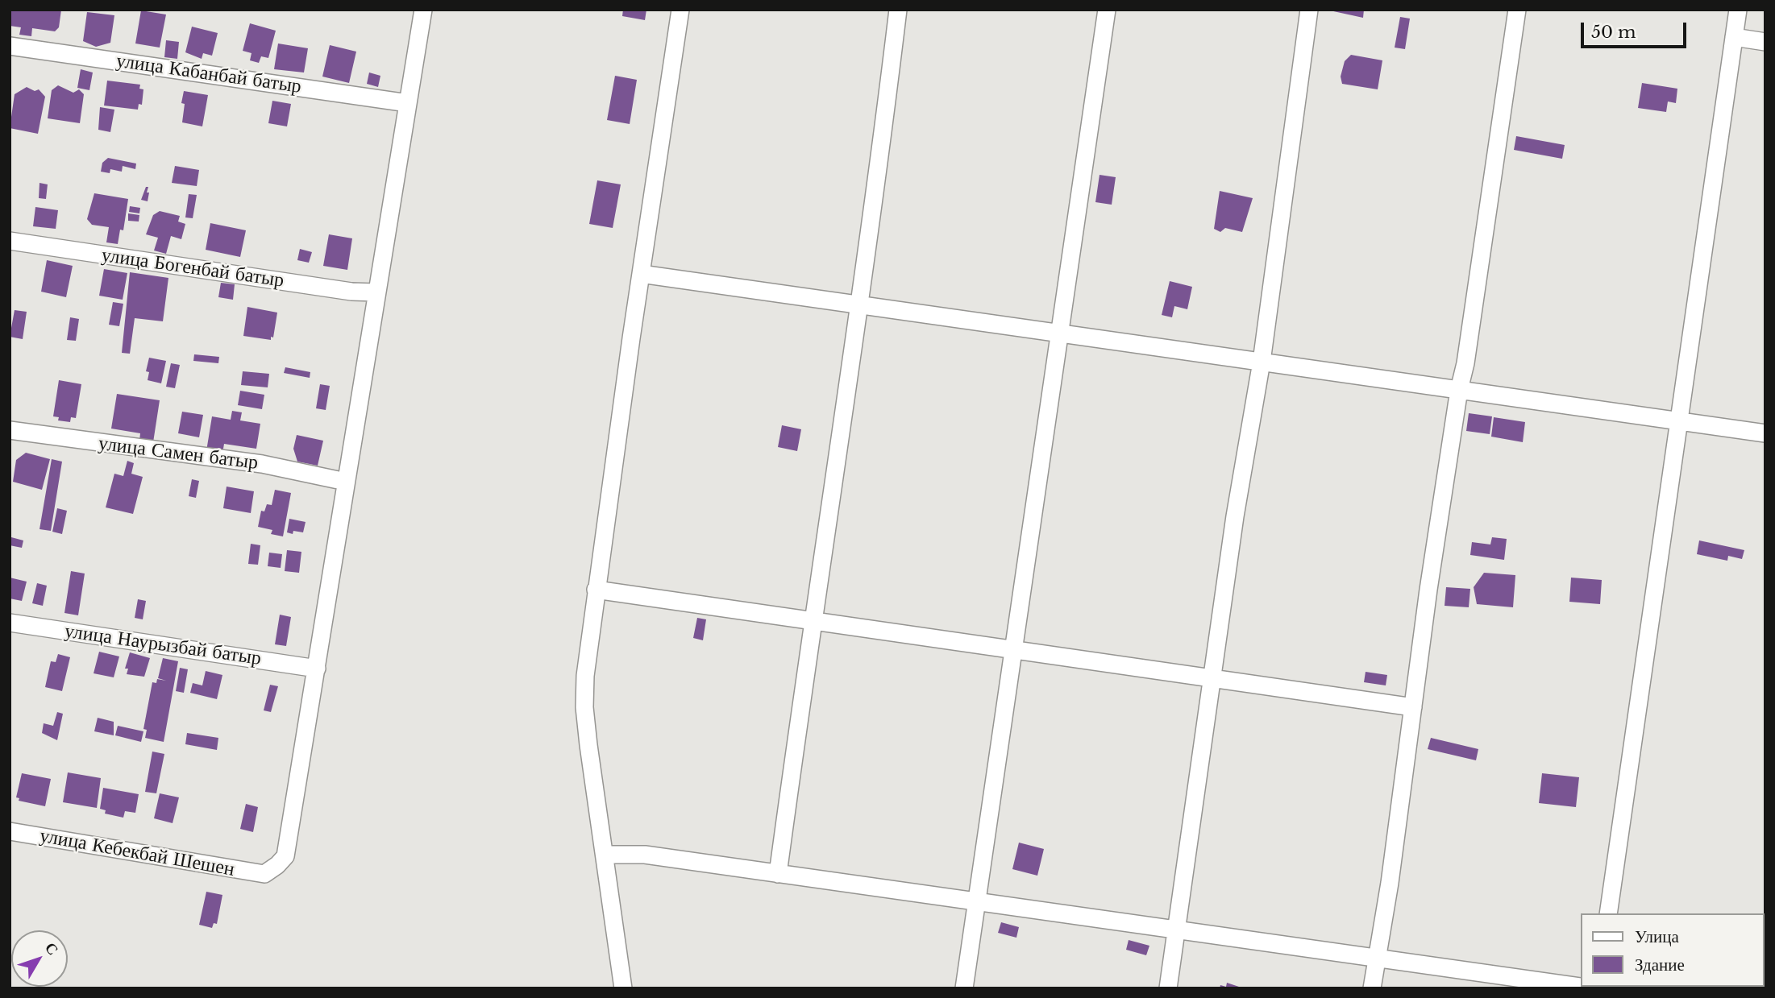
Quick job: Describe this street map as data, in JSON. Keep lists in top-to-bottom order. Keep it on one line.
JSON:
{"streets":{"street":["улица Кабанбай батыр","улица Богенбай батыр","улица Самен батыр","улица Наурызбай батыр","улица Кебекбай Шешен"]},"crossings":[["улица Наурызбай батыр","улица Кебекбай Шешен"]],"legend":["Улица","Здание"],"scale_bar":"50 m","north":"top right"}
